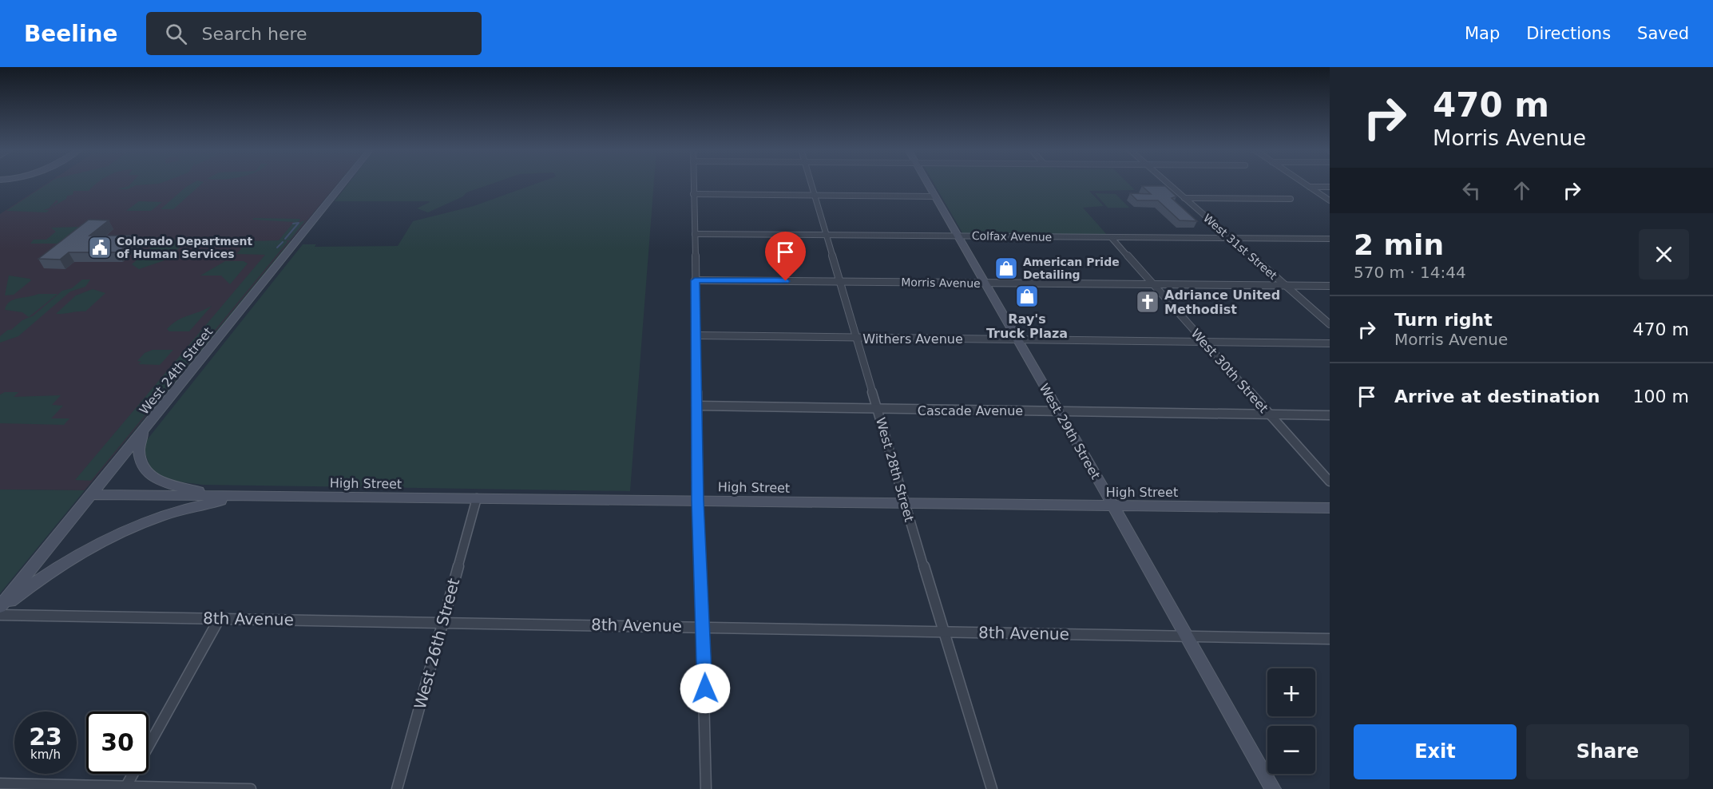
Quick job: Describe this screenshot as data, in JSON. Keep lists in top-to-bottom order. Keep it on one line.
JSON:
{"streets":{"street":["Colfax Avenue","West 31st Street","Morris Avenue","Withers Avenue","West 24th Street","West 30th Street","Cascade Avenue","West 29th Street","West 28th Street","High Street","8th Avenue","West 26th Street"]},"crossings":[["Colfax Avenue","West 31st Street"],["Colfax Avenue","West 30th Street"],["Colfax Avenue","West 29th Street"],["Colfax Avenue","West 28th Street"],["West 31st Street","Morris Avenue"],["Morris Avenue","West 30th Street"],["Morris Avenue","West 29th Street"],["Morris Avenue","West 28th Street"],["Withers Avenue","West 30th Street"],["Withers Avenue","West 29th Street"],["Withers Avenue","West 28th Street"],["West 24th Street","High Street"],["West 30th Street","Cascade Avenue"],["Cascade Avenue","West 29th Street"],["Cascade Avenue","West 28th Street"],["West 29th Street","High Street"],["West 29th Street","8th Avenue"],["West 28th Street","High Street"],["West 28th Street","8th Avenue"],["High Street","West 26th Street"],["8th Avenue","West 26th Street"]],"places":{"public building":["Colorado Department of Human Services"],"shop":["American Pride Detailing","Ray's Truck Plaza"],"church":["Adriance United Methodist"]},"page":{"header":"Beeline","search":"Search here","nav":["Map","Directions","Saved"],"turn":["470 m","Morris Avenue"],"heading":["2 min","570 m · 14:44"],"list":[{"name":"Turn right","note":"Morris Avenue","value":"470 m"},{"name":"Arrive at destination","value":"100 m"}],"map_buttons":["+","−"],"speed":"23 km/h","limit":"30","buttons":["Exit","Share"]}}
